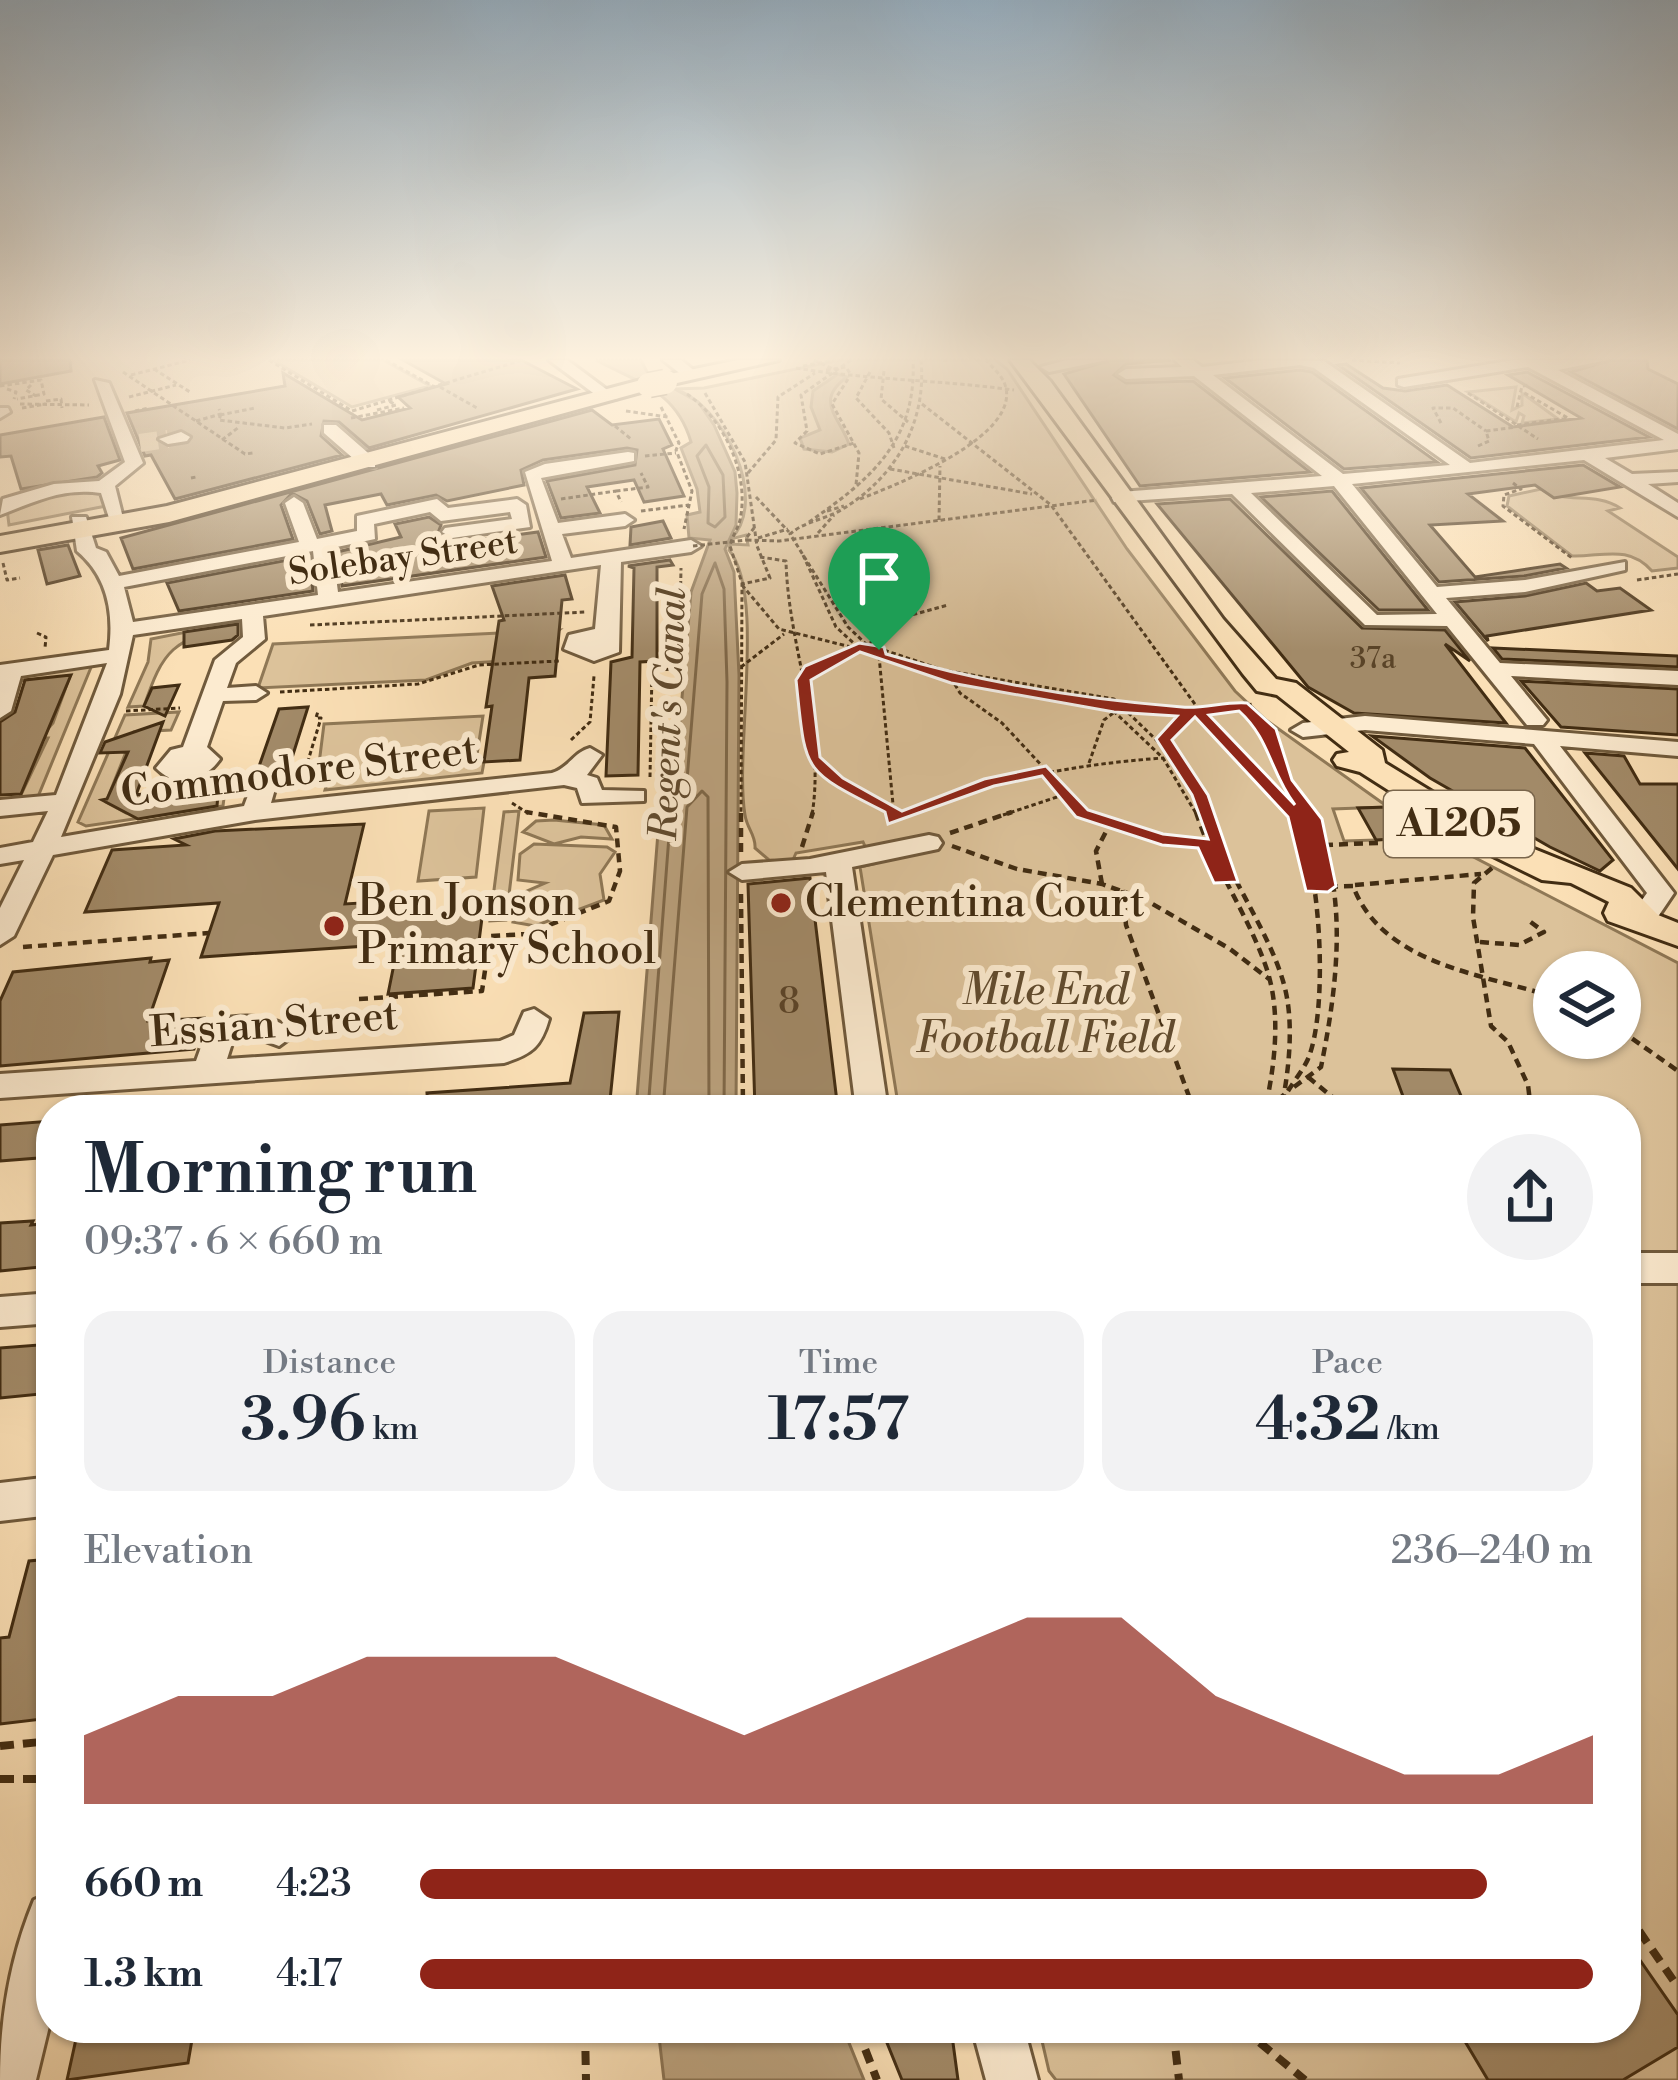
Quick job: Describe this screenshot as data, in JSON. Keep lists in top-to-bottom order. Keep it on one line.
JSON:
{"streets":{"main road":["A1205"],"street":["Solebay Street","Commodore Street","Essian Street"]},"water":["Regent's Canal"],"parks":["Mile End Football Field"],"places":["Clementina Court","Ben Jonson Primary School"],"house_numbers":["37a","8"],"page":{"heading":["Morning run","09:37 · 6 × 660 m"],"stats":[["Distance","3.96 km"],["Time","17:57"],["Pace","4:32 /km"]],"chart":["Elevation","236–240 m"],"list":[{"name":"660 m","note":"4:23"},{"name":"1.3 km","note":"4:17"}]}}
